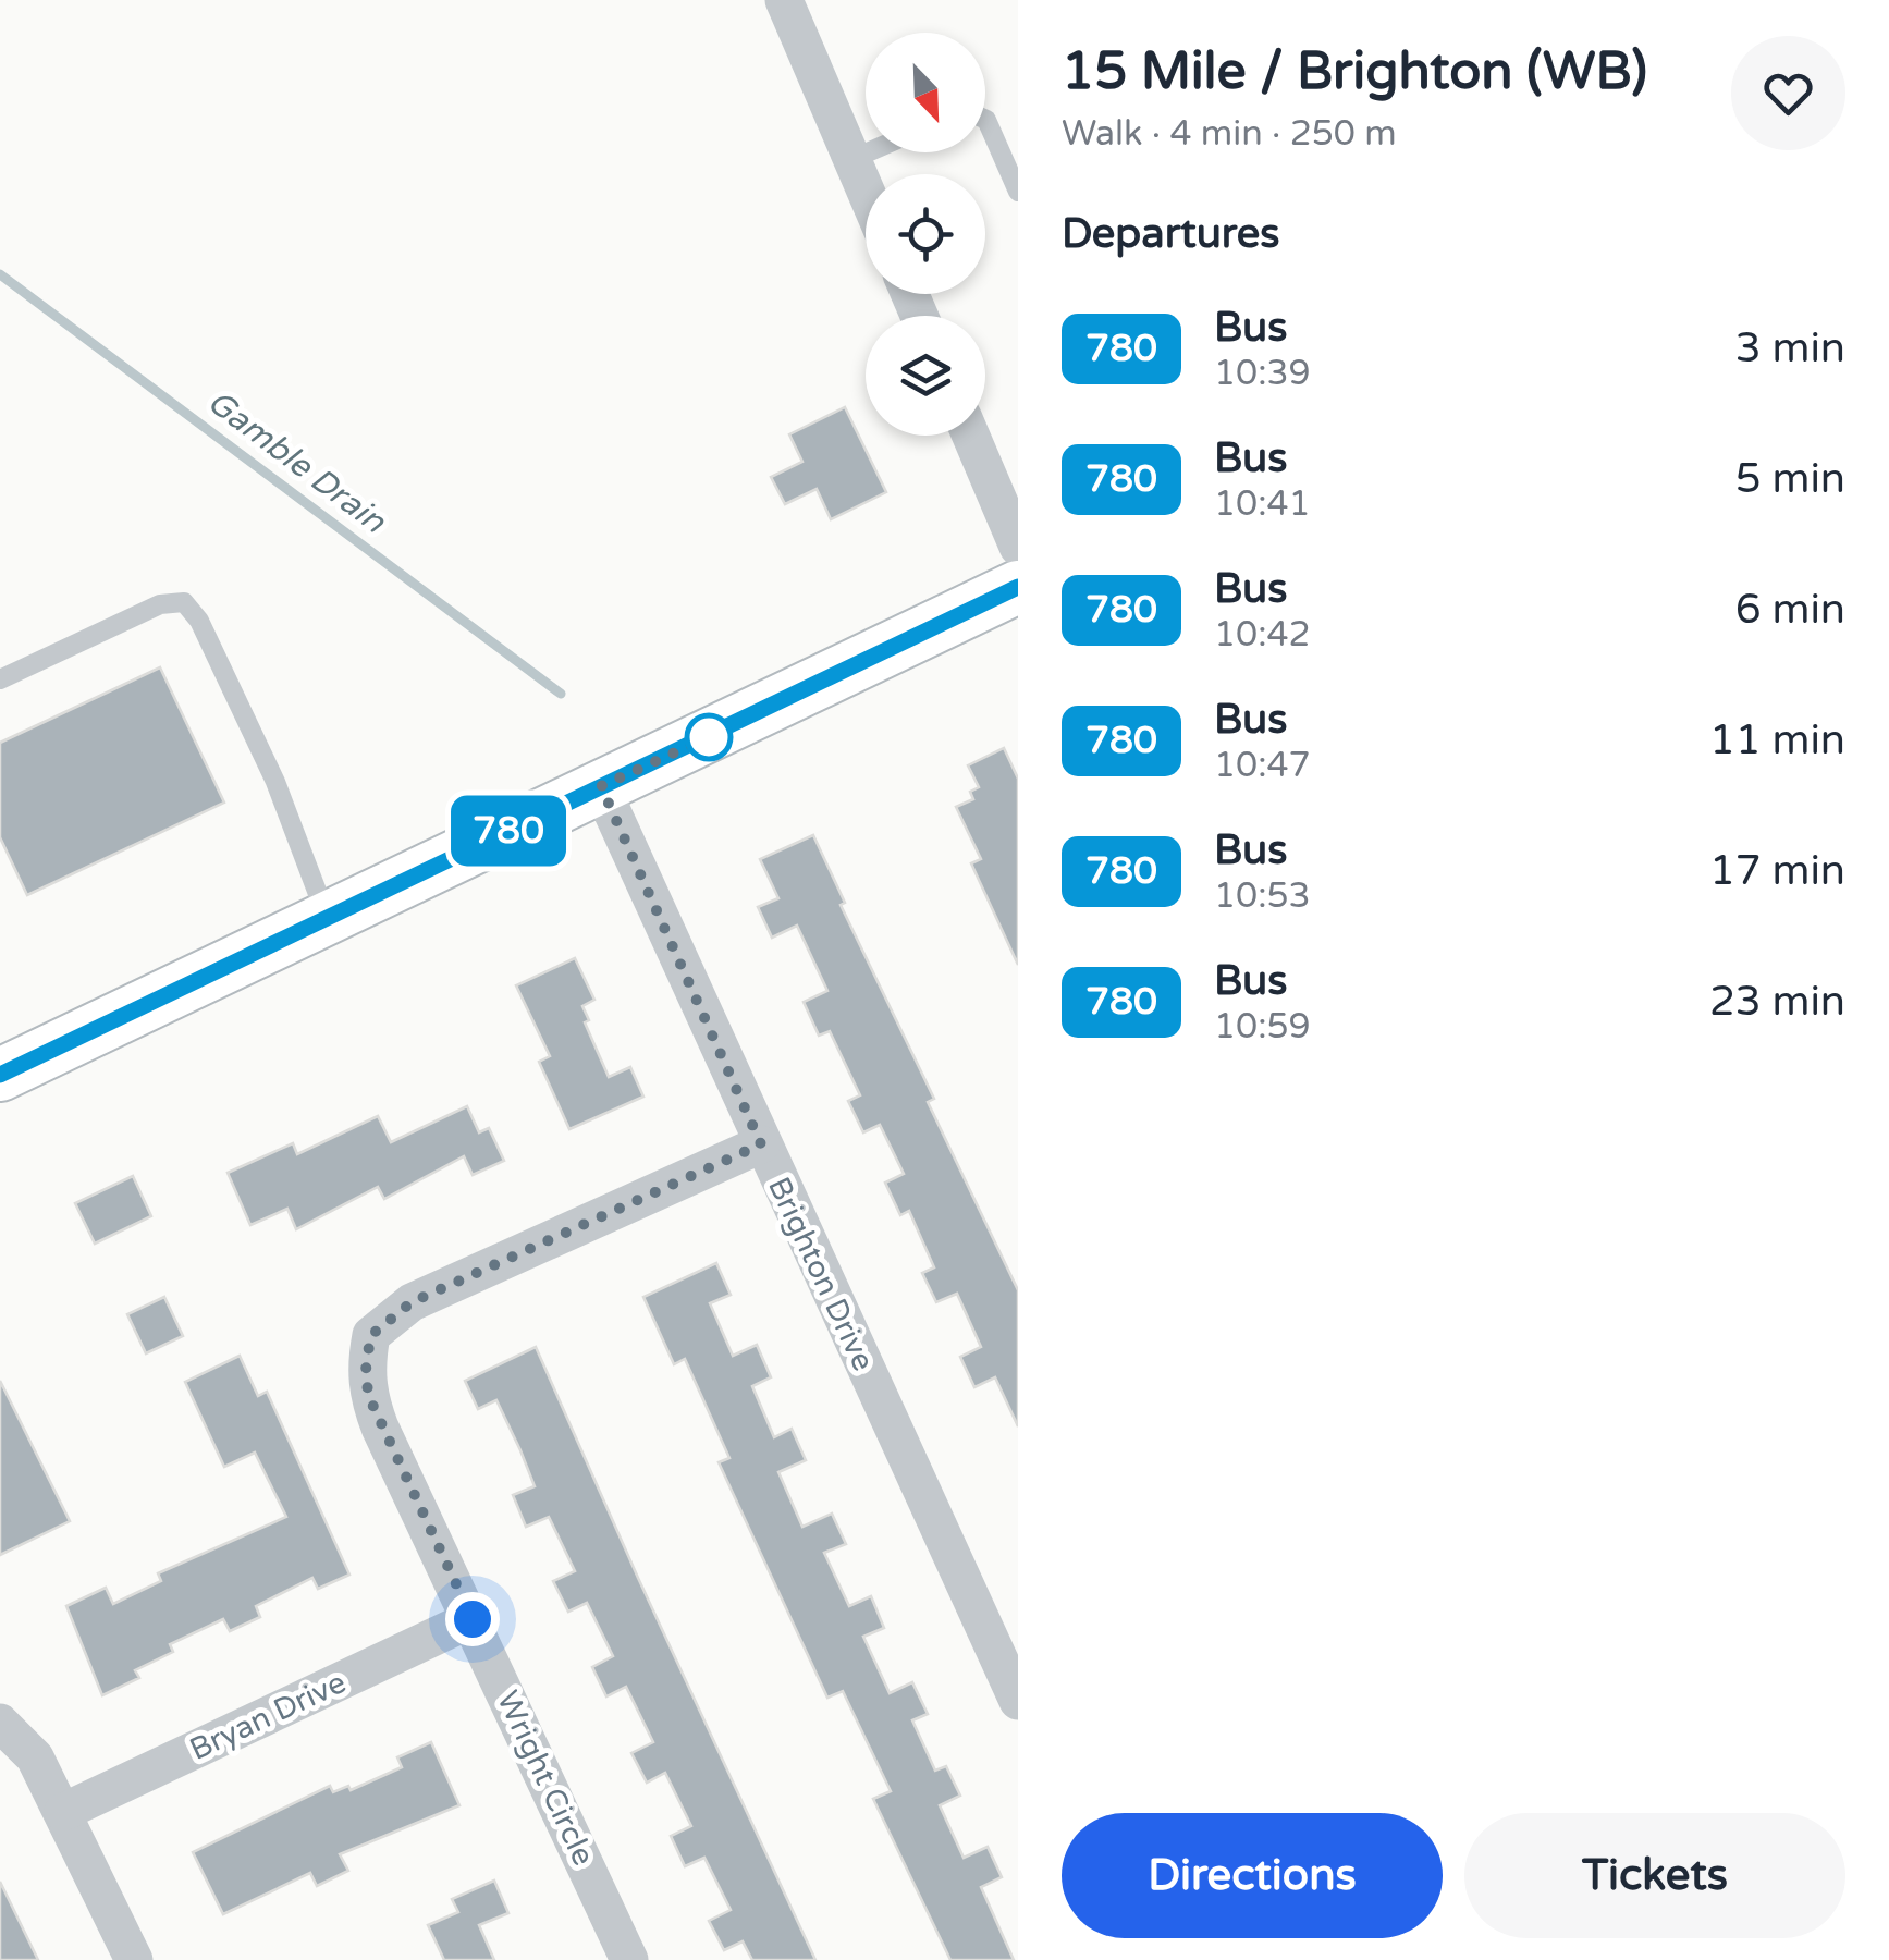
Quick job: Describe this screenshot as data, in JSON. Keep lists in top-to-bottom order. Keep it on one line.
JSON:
{"streets":{"street":["Brighton Drive","Bryan Drive","Wright Circle"]},"crossings":[["Brighton Drive","Wright Circle"],["Bryan Drive","Wright Circle"]],"water":["Gamble Drain"],"lines":["bus line 780"],"north":"bottom right","page":{"on_map":"780","heading":[["15 Mile / Brighton (WB)","Walk · 4 min · 250 m"],"Departures"],"list":[{"mark":"780","name":"Bus","note":"10:39","value":"3 min"},{"mark":"780","name":"Bus","note":"10:41","value":"5 min"},{"mark":"780","name":"Bus","note":"10:42","value":"6 min"},{"mark":"780","name":"Bus","note":"10:47","value":"11 min"},{"mark":"780","name":"Bus","note":"10:53","value":"17 min"},{"mark":"780","name":"Bus","note":"10:59","value":"23 min"}],"buttons":["Directions","Tickets"]}}
